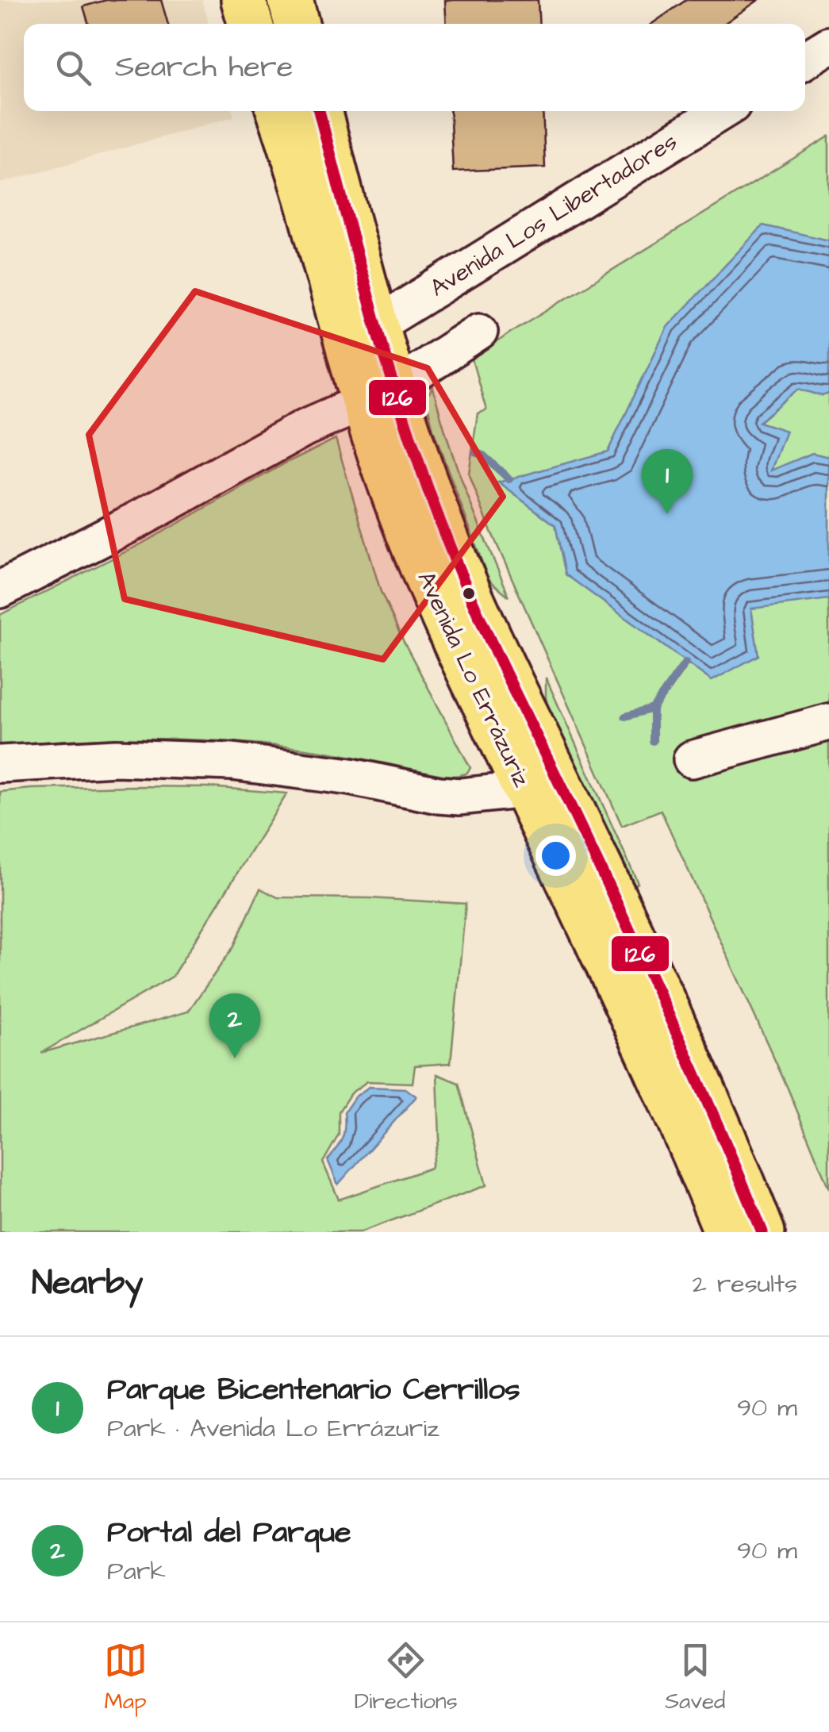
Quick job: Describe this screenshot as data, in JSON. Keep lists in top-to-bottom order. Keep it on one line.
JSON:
{"streets":{"main road":["Avenida Lo Errázuriz"],"street":["Avenida Los Libertadores"]},"crossings":[["Avenida Los Libertadores","Avenida Lo Errázuriz"]],"lines":["transit line I26"],"page":{"search":"Search here","pins":["1","2"],"heading":["Nearby","2 results"],"list":[{"mark":"1","name":"Parque Bicentenario Cerrillos","note":"Park · Avenida Lo Errázuriz","value":"90 m"},{"mark":"2","name":"Portal del Parque","note":"Park","value":"90 m"}],"nav":["Map","Directions","Saved"]}}
